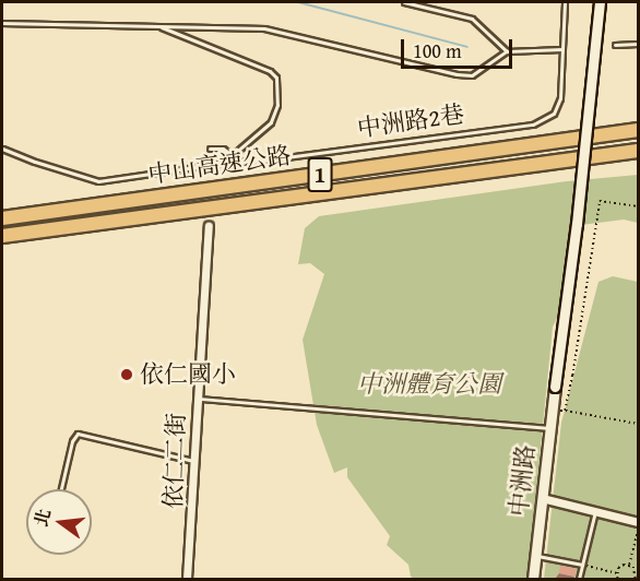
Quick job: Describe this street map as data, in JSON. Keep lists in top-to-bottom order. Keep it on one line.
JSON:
{"streets":{"highway":["中山高速公路","1"],"street":["依仁二街","中洲路"],"lane":["中洲路2巷"]},"parks":["中洲體育公園"],"places":["依仁國小"],"scale_bar":"100 m","north":"left"}
